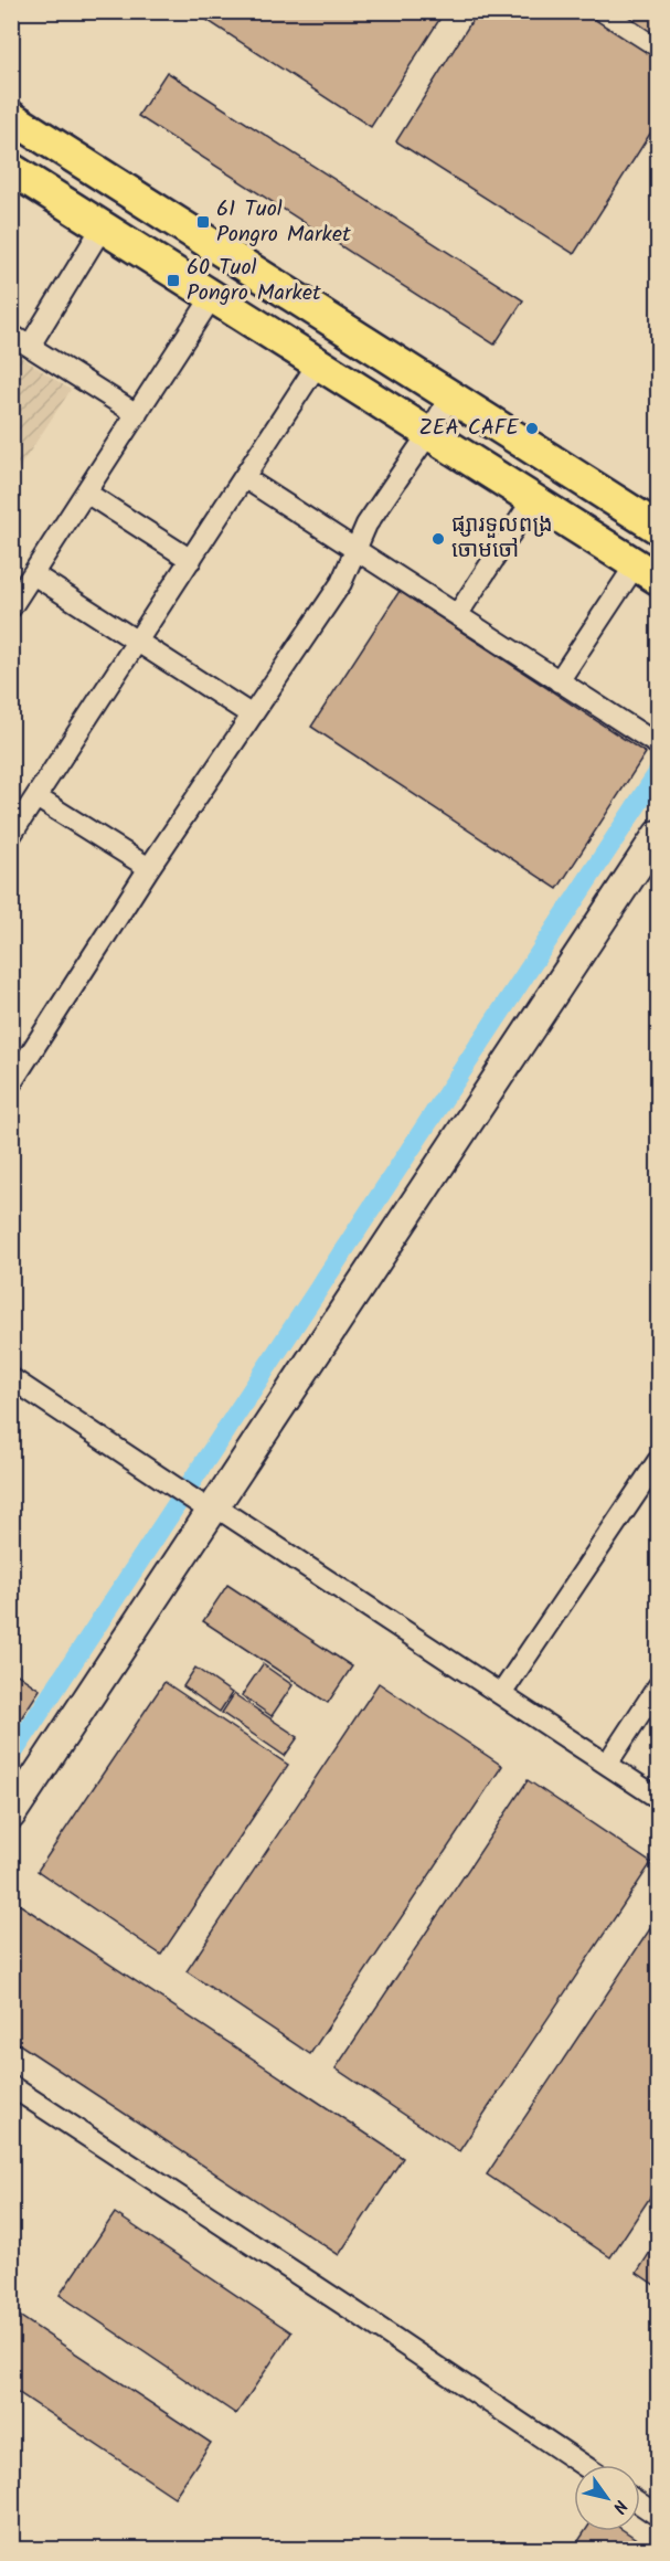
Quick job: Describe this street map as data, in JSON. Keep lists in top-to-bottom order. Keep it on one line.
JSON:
{"places":{"transit":["61 Tuol Pongro Market","60 Tuol Pongro Market"],"other":["ZEA CAFE","ផ្សារទួលពង្រ ចោមចៅ"]},"north":"bottom right"}
